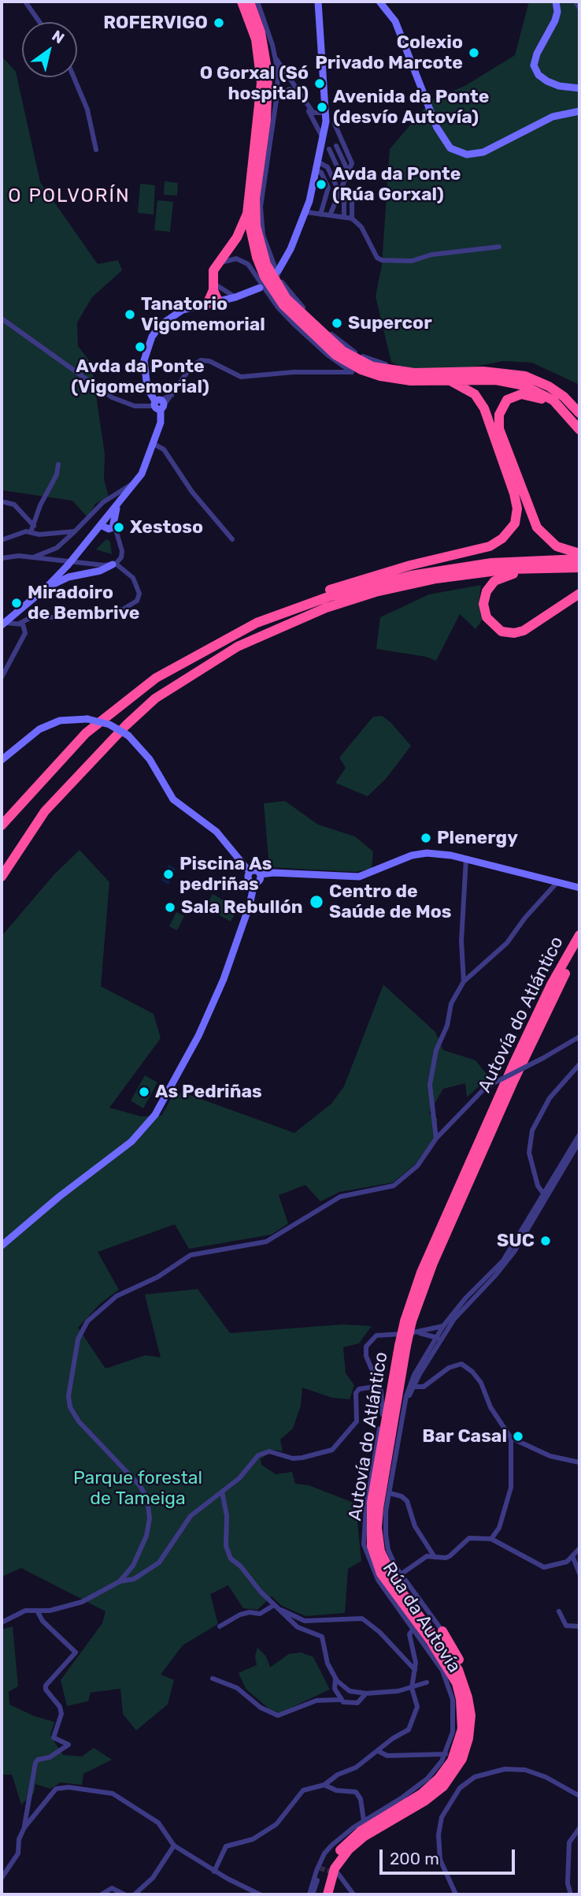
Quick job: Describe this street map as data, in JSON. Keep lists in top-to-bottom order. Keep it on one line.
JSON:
{"streets":{"highway":["Autovía do Atlántico"],"street":["Rúa da Autovía"]},"crossings":[["Autovía do Atlántico","Rúa da Autovía"]],"districts":["O POLVORÍN"],"parks":["Parque forestal de Tameiga"],"places":["ROFERVIGO","Colexio Privado Marcote","O Gorxal (Só hospital)","Avenida da Ponte (desvío Autovía)","Avda da Ponte (Rúa Gorxal)","Tanatorio Vigomemorial","Supercor","Avda da Ponte (Vigomemorial)","Xestoso","Miradoiro de Bembrive","Plenergy","Piscina As pedriñas","Centro de Saúde de Mos","Sala Rebullón","As Pedriñas","SUC","Bar Casal"],"scale_bar":"200 m","north":"top right"}
